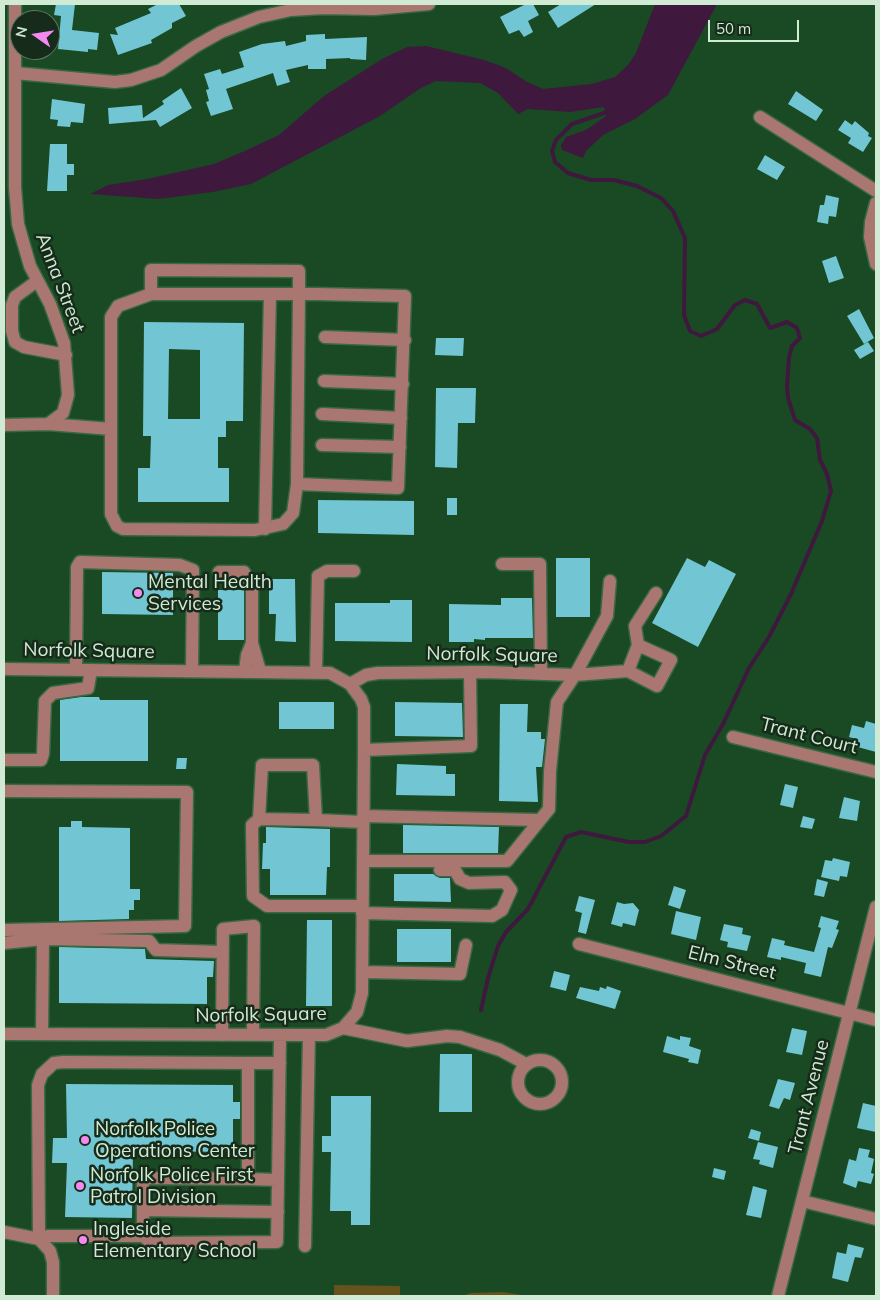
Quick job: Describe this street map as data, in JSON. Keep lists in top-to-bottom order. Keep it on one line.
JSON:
{"streets":{"street":["Anna Street","Norfolk Square","Trant Court","Elm Street","Trant Avenue"]},"crossings":[["Elm Street","Trant Avenue"]],"places":["Mental Health Services","Norfolk Police Operations Center","Norfolk Police First Patrol Division","Ingleside Elementary School"],"scale_bar":"50 m","north":"left"}
